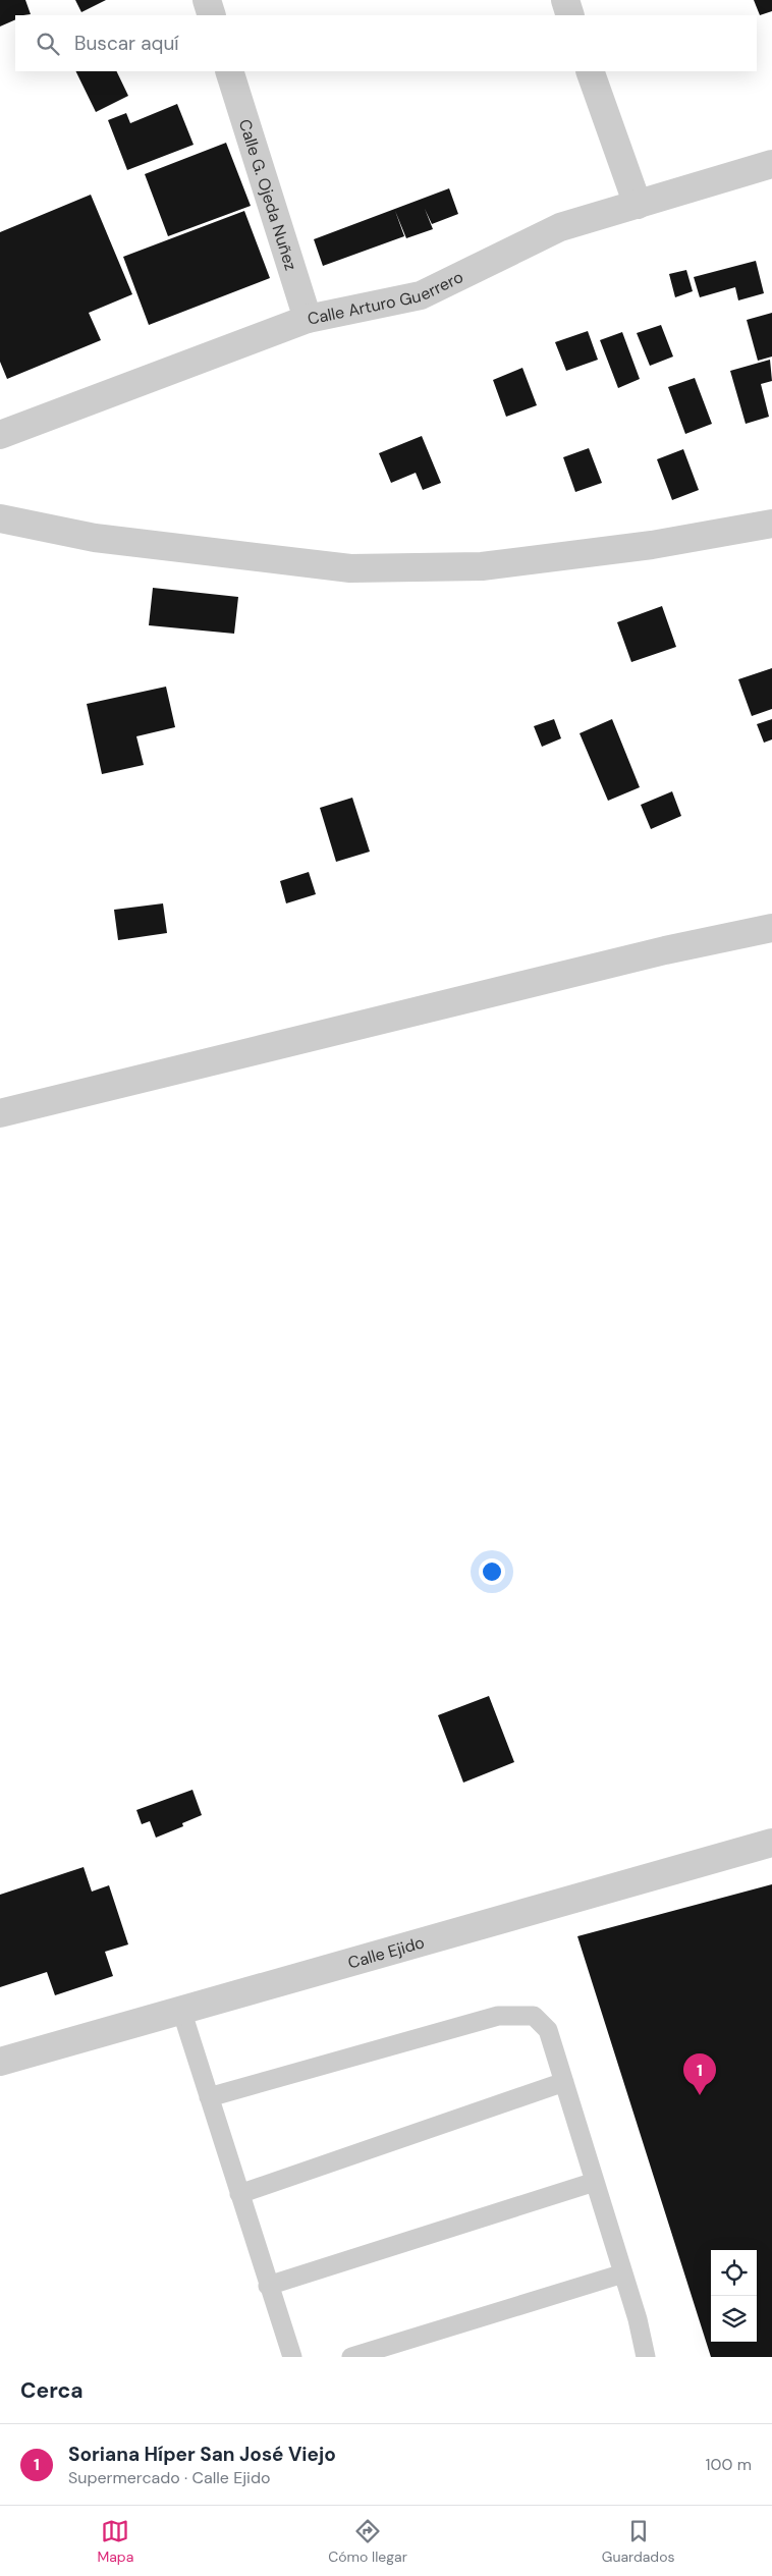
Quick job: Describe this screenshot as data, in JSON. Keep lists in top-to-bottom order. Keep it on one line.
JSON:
{"streets":{"street":["Calle G. Ojeda Nuñez","Calle Arturo Guerrero","Calle Ejido"]},"crossings":[["Calle G. Ojeda Nuñez","Calle Arturo Guerrero"]],"page":{"search":"Buscar aquí","pins":"1","heading":"Cerca","list":[{"mark":"1","name":"Soriana Híper San José Viejo","note":"Supermercado · Calle Ejido","value":"100 m"}],"nav":["Mapa","Cómo llegar","Guardados"]}}
